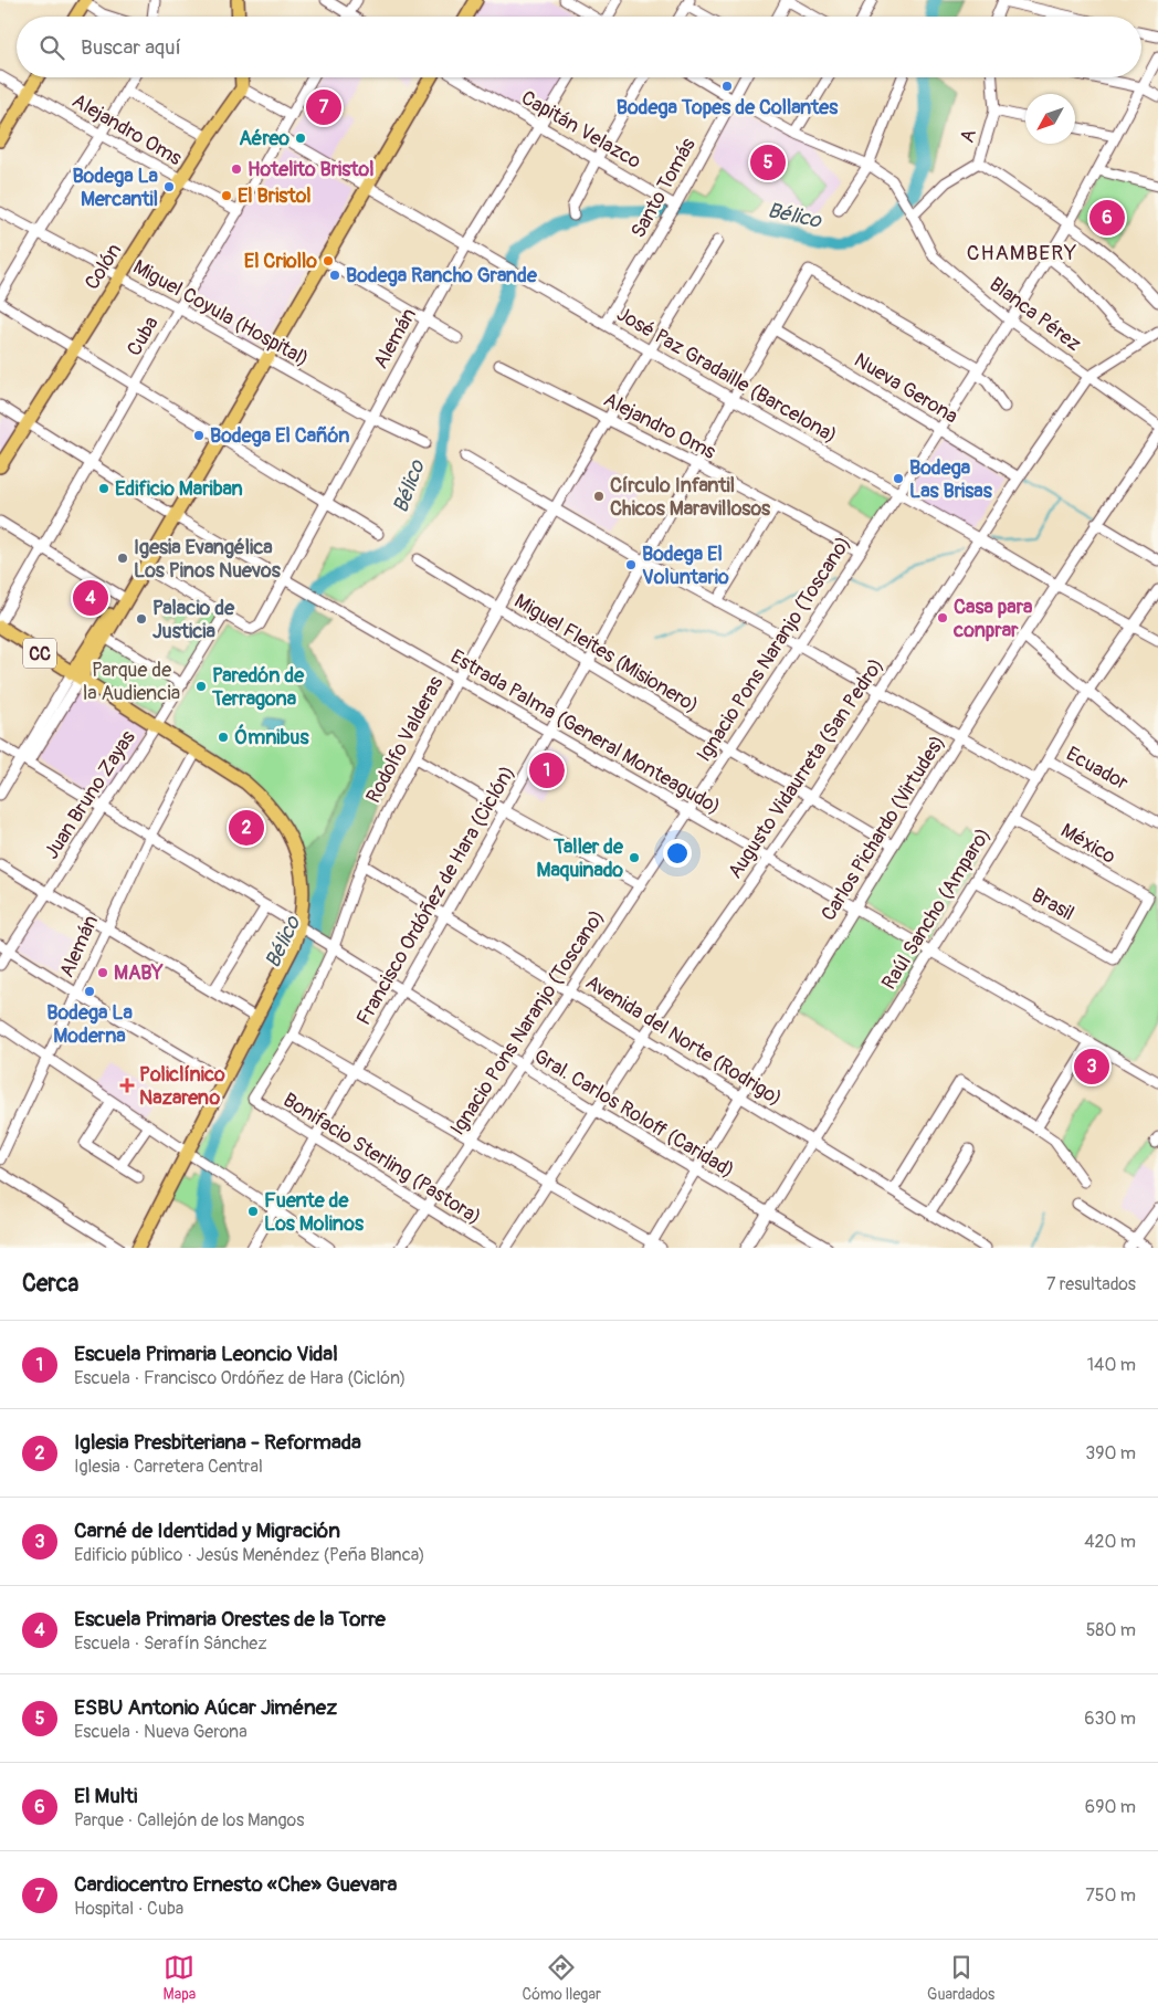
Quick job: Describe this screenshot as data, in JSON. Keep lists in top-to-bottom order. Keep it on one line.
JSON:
{"streets":{"main road":["Colón","CC"],"street":["Alejandro Oms","Capitán Velazco","A","Santo Tomás","Miguel Coyula (Hospital)","Blanca Pérez","Cuba","Alemán","José Paz Gradaille (Barcelona)","Nueva Gerona","Ignacio Pons Naranjo (Toscano)","Miguel Fleites (Misionero)","Estrada Palma (General Monteagudo)","Rodolfo Valderas","Augusto Vidaurreta (San Pedro)","Ecuador","Juan Bruno Zayas","Carlos Pichardo (Virtudes)","México","Francisco Ordóñez de Hara (Ciclón)","Brasil","Raúl Sancho (Amparo)","Avenida del Norte (Rodrigo)","Gral. Carlos Roloff (Caridad)","Bonifacio Sterling (Pastora)"]},"crossings":[["Alejandro Oms","Colón"],["Alejandro Oms","Cuba"],["Alejandro Oms","Ignacio Pons Naranjo (Toscano)"],["Alejandro Oms","Rodolfo Valderas"],["Alejandro Oms","Francisco Ordóñez de Hara (Ciclón)"],["Capitán Velazco","Santo Tomás"],["Capitán Velazco","Alemán"],["A","Blanca Pérez"],["Santo Tomás","José Paz Gradaille (Barcelona)"],["Colón","Miguel Coyula (Hospital)"],["Colón","Estrada Palma (General Monteagudo)"],["Miguel Coyula (Hospital)","Cuba"],["Miguel Coyula (Hospital)","Alemán"],["Blanca Pérez","Ignacio Pons Naranjo (Toscano)"],["Blanca Pérez","Augusto Vidaurreta (San Pedro)"],["Cuba","José Paz Gradaille (Barcelona)"],["Cuba","CC"],["Cuba","Estrada Palma (General Monteagudo)"],["Alemán","José Paz Gradaille (Barcelona)"],["Alemán","CC"],["Alemán","Estrada Palma (General Monteagudo)"],["Alemán","Juan Bruno Zayas"],["Alemán","Gral. Carlos Roloff (Caridad)"],["José Paz Gradaille (Barcelona)","Ignacio Pons Naranjo (Toscano)"],["José Paz Gradaille (Barcelona)","Rodolfo Valderas"],["José Paz Gradaille (Barcelona)","Augusto Vidaurreta (San Pedro)"],["José Paz Gradaille (Barcelona)","Carlos Pichardo (Virtudes)"],["José Paz Gradaille (Barcelona)","Francisco Ordóñez de Hara (Ciclón)"],["José Paz Gradaille (Barcelona)","Raúl Sancho (Amparo)"],["Nueva Gerona","Ignacio Pons Naranjo (Toscano)"],["Nueva Gerona","Augusto Vidaurreta (San Pedro)"],["Nueva Gerona","Francisco Ordóñez de Hara (Ciclón)"],["Ignacio Pons Naranjo (Toscano)","Miguel Fleites (Misionero)"],["Ignacio Pons Naranjo (Toscano)","Estrada Palma (General Monteagudo)"],["Ignacio Pons Naranjo (Toscano)","Francisco Ordóñez de Hara (Ciclón)"],["Ignacio Pons Naranjo (Toscano)","Avenida del Norte (Rodrigo)"],["Ignacio Pons Naranjo (Toscano)","Gral. Carlos Roloff (Caridad)"],["Ignacio Pons Naranjo (Toscano)","Bonifacio Sterling (Pastora)"],["CC","Juan Bruno Zayas"],["CC","Gral. Carlos Roloff (Caridad)"],["Miguel Fleites (Misionero)","Rodolfo Valderas"],["Miguel Fleites (Misionero)","Augusto Vidaurreta (San Pedro)"],["Miguel Fleites (Misionero)","Carlos Pichardo (Virtudes)"],["Miguel Fleites (Misionero)","Francisco Ordóñez de Hara (Ciclón)"],["Estrada Palma (General Monteagudo)","Rodolfo Valderas"],["Estrada Palma (General Monteagudo)","Augusto Vidaurreta (San Pedro)"],["Estrada Palma (General Monteagudo)","Carlos Pichardo (Virtudes)"],["Estrada Palma (General Monteagudo)","Francisco Ordóñez de Hara (Ciclón)"],["Estrada Palma (General Monteagudo)","Raúl Sancho (Amparo)"],["Rodolfo Valderas","Avenida del Norte (Rodrigo)"],["Rodolfo Valderas","Gral. Carlos Roloff (Caridad)"],["Rodolfo Valderas","Bonifacio Sterling (Pastora)"],["Augusto Vidaurreta (San Pedro)","Avenida del Norte (Rodrigo)"],["Augusto Vidaurreta (San Pedro)","Gral. Carlos Roloff (Caridad)"],["Ecuador","Raúl Sancho (Amparo)"],["Juan Bruno Zayas","Gral. Carlos Roloff (Caridad)"],["Carlos Pichardo (Virtudes)","Avenida del Norte (Rodrigo)"],["Carlos Pichardo (Virtudes)","Gral. Carlos Roloff (Caridad)"],["México","Brasil"],["México","Raúl Sancho (Amparo)"],["Francisco Ordóñez de Hara (Ciclón)","Avenida del Norte (Rodrigo)"],["Francisco Ordóñez de Hara (Ciclón)","Gral. Carlos Roloff (Caridad)"],["Francisco Ordóñez de Hara (Ciclón)","Bonifacio Sterling (Pastora)"],["Brasil","Raúl Sancho (Amparo)"],["Raúl Sancho (Amparo)","Avenida del Norte (Rodrigo)"],["Raúl Sancho (Amparo)","Gral. Carlos Roloff (Caridad)"]],"districts":["CHAMBERY"],"water":["Bélico"],"parks":["Parque de la Audiencia"],"places":{"other":["Bodega Topes de Collantes","Aéreo","Hotelito Bristol","Bodega La Mercantil","El Bristol","El Criollo","Bodega Rancho Grande","Bodega El Cañón","Bodega Las Brisas","Edificio Mariban","Círculo Infantil Chicos Maravillosos","Igesia Evangélica Los Pinos Nuevos","Bodega El Voluntario","Casa para conprar","Palacio de Justicia","Paredón de Terragona","Ómnibus","Taller de Maquinado","MABY","Bodega La Moderna","Fuente de Los Molinos"],"health":["Policlínico Nazareno"]},"north":"bottom left","page":{"search":"Buscar aquí","pins":["7","5","6","4","1","2","3"],"heading":["Cerca","7 resultados"],"list":[{"mark":"1","name":"Escuela Primaria Leoncio Vidal","note":"Escuela · Francisco Ordóñez de Hara (Ciclón)","value":"140 m"},{"mark":"2","name":"Iglesia Presbiteriana - Reformada","note":"Iglesia · Carretera Central","value":"390 m"},{"mark":"3","name":"Carné de Identidad y Migración","note":"Edificio público · Jesús Menéndez (Peña Blanca)","value":"420 m"},{"mark":"4","name":"Escuela Primaria Orestes de la Torre","note":"Escuela · Serafín Sánchez","value":"580 m"},{"mark":"5","name":"ESBU Antonio Aúcar Jiménez","note":"Escuela · Nueva Gerona","value":"630 m"},{"mark":"6","name":"El Multi","note":"Parque · Callejón de los Mangos","value":"690 m"},{"mark":"7","name":"Cardiocentro Ernesto «Che» Guevara","note":"Hospital · Cuba","value":"750 m"}],"nav":["Mapa","Cómo llegar","Guardados"]}}
